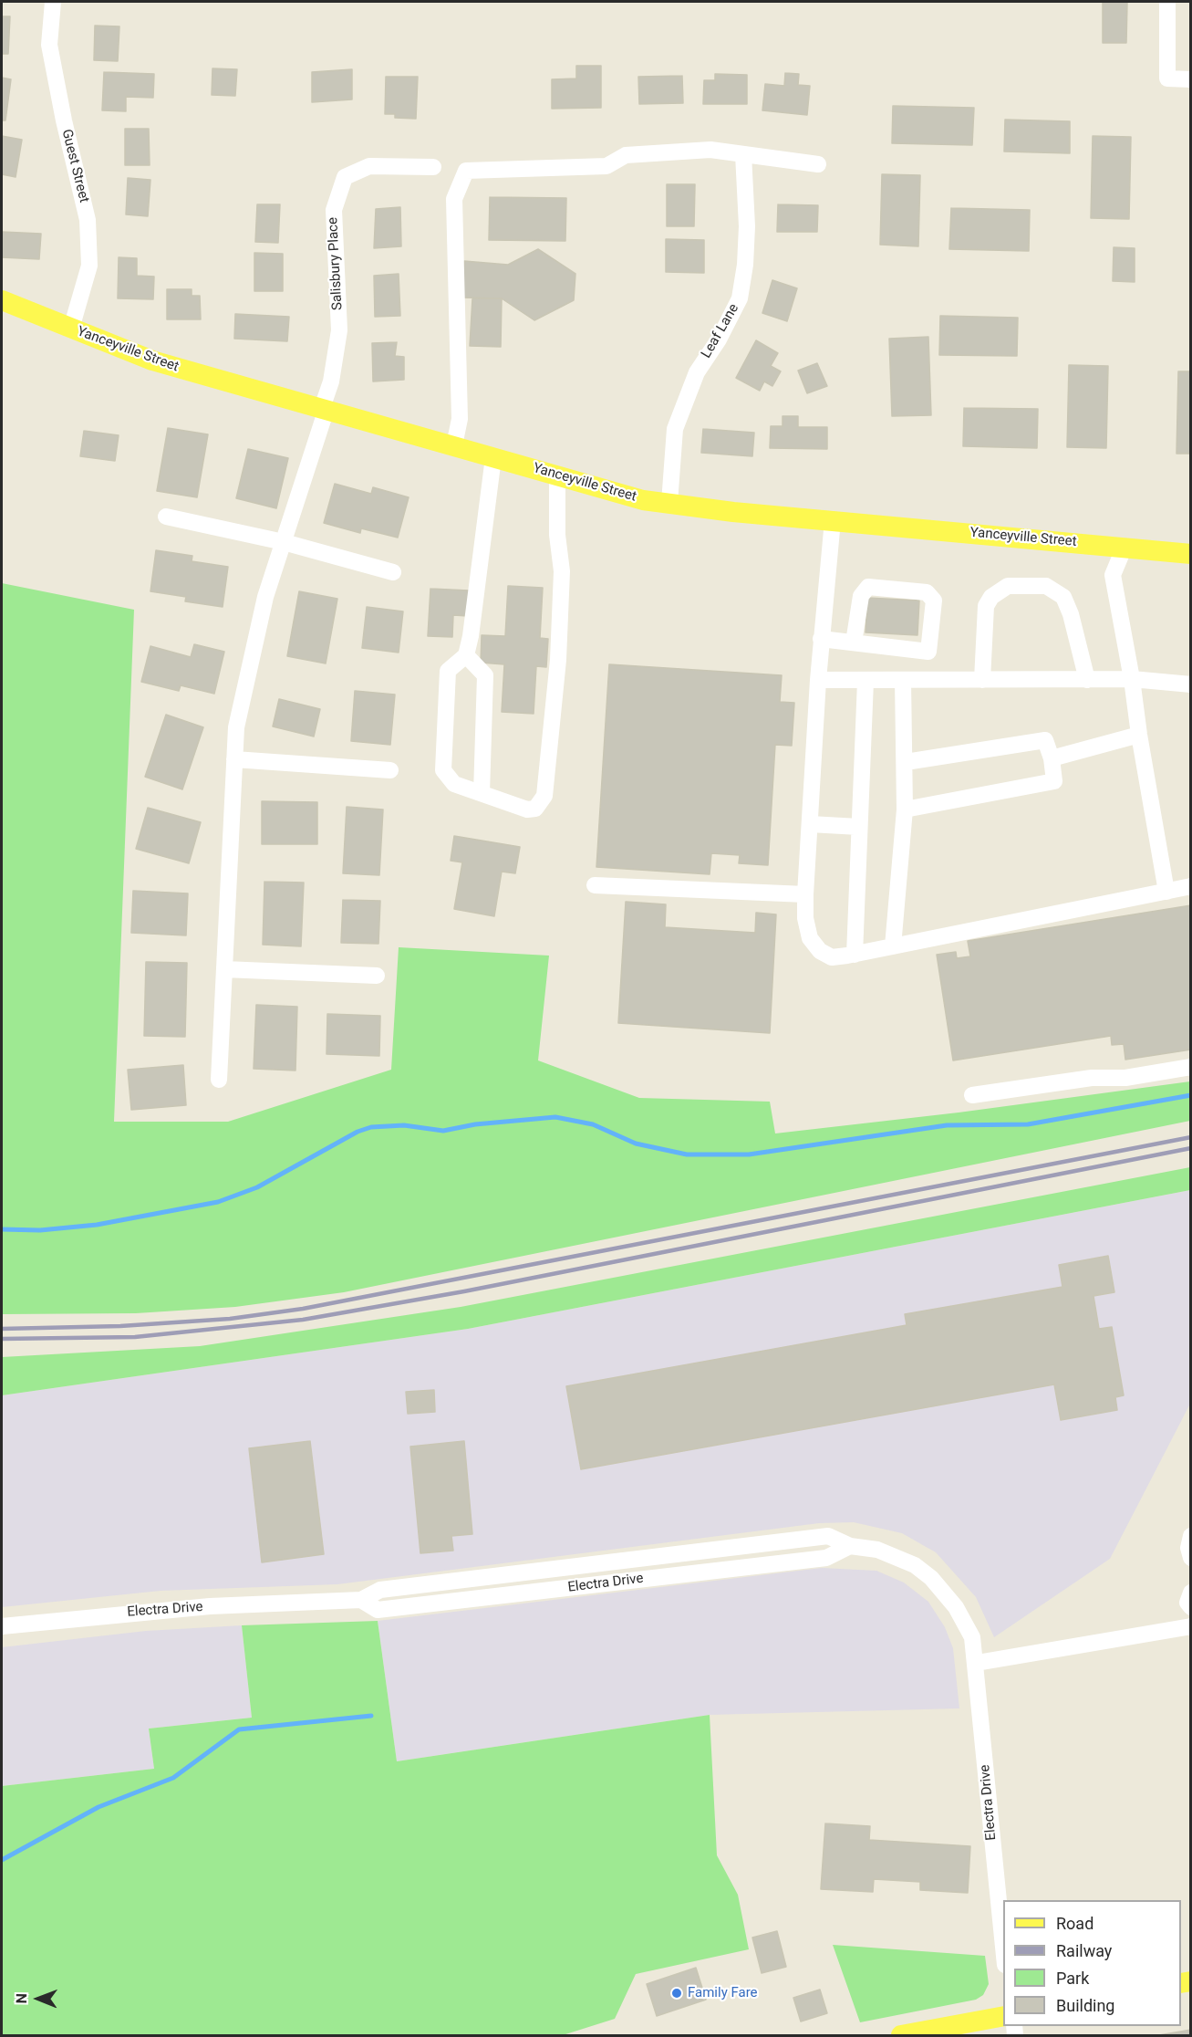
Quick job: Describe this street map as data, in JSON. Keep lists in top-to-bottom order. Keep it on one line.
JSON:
{"streets":{"main road":["Yanceyville Street"],"street":["Guest Street","Salisbury Place","Leaf Lane","Electra Drive"]},"crossings":[["Guest Street","Yanceyville Street"],["Salisbury Place","Yanceyville Street"],["Leaf Lane","Yanceyville Street"]],"places":["Family Fare"],"legend":["Road","Railway","Park","Building"],"north":"left"}
